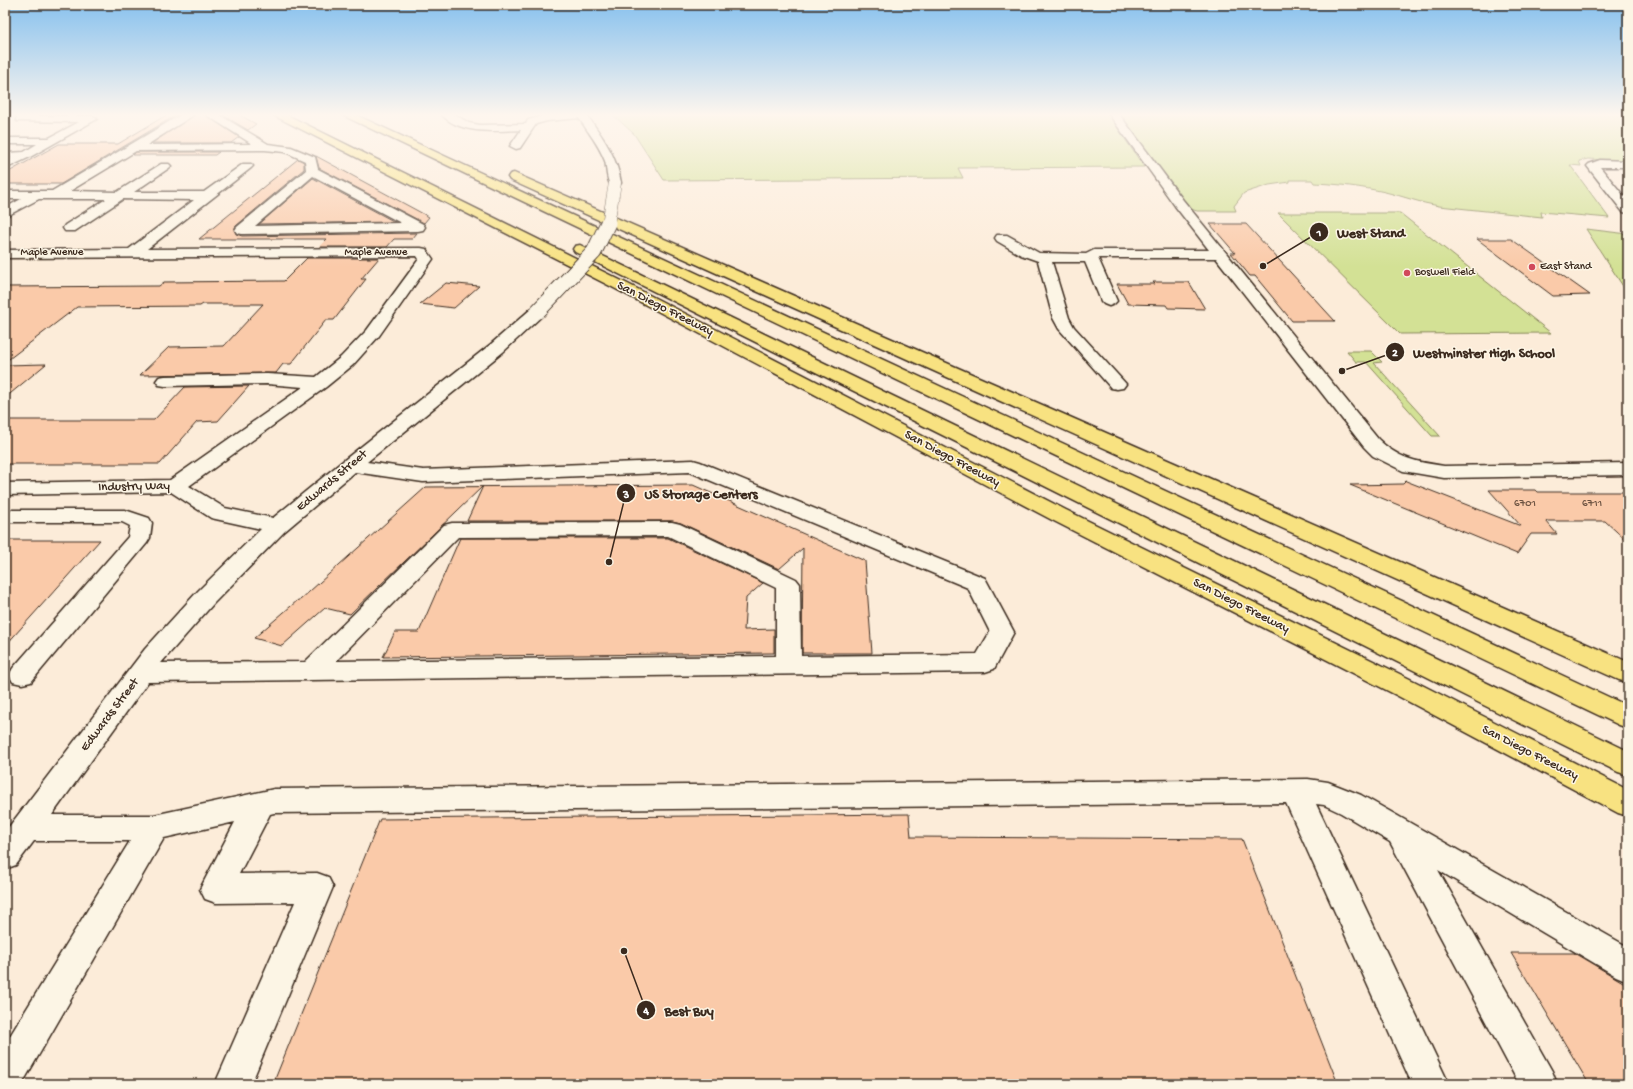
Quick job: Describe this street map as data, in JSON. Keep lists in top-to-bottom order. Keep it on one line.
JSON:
{"streets":{"highway":["San Diego Freeway"],"street":["Maple Avenue","Edwards Street","Industry Way"]},"crossings":[["Maple Avenue","Industry Way"],["Edwards Street","Industry Way"]],"places":["West Stand","East Stand","Boswell Field","Westminster High School","US Storage Centers","Best Buy"],"house_numbers":["6701","6711"]}
